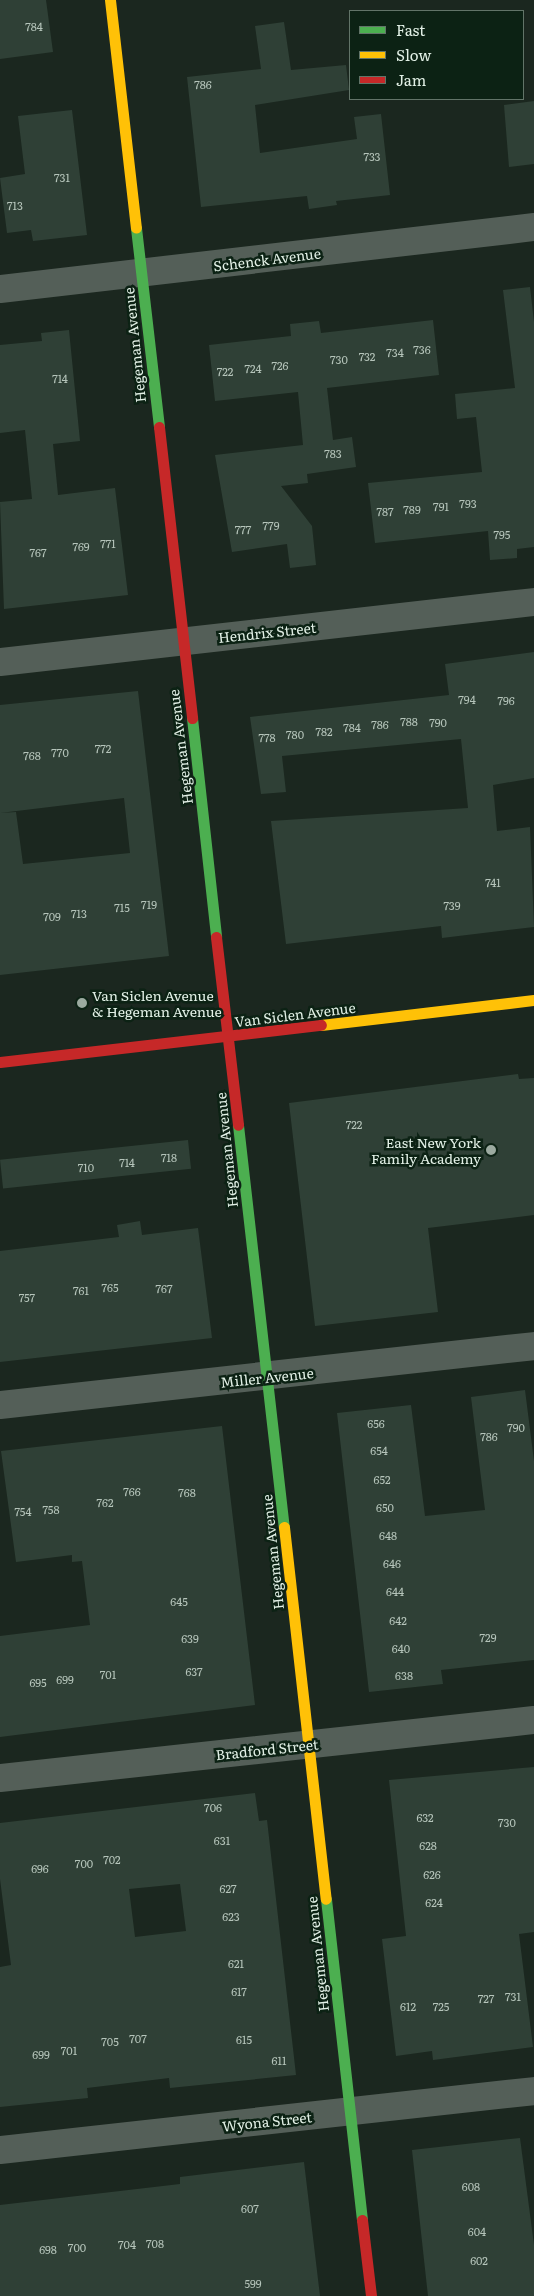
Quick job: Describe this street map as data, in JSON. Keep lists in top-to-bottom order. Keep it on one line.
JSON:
{"streets":{"street":["Schenck Avenue","Hegeman Avenue","Hendrix Street","Van Siclen Avenue","Miller Avenue","Bradford Street","Wyona Street"]},"crossings":[["Schenck Avenue","Hegeman Avenue"],["Hegeman Avenue","Hendrix Street"],["Hegeman Avenue","Van Siclen Avenue"],["Hegeman Avenue","Miller Avenue"],["Hegeman Avenue","Bradford Street"],["Hegeman Avenue","Wyona Street"]],"places":["Van Siclen Avenue & Hegeman Avenue","East New York Family Academy"],"house_numbers":["784","786","733","731","713","736","734","732","730","726","724","722","714","783","793","791","789","787","779","777","795","771","769","767","794","796","788","790","786","784","782","780","778","772","770","768","741","719","739","715","713","709","722","718","714","710","765","767","761","757","656","790","786","654","652","766","768","762","650","758","754","648","646","644","645","642","729","639","640","637","701","638","699","695","706","632","730","631","628","702","700","696","626","627","624","623","621","617","731","727","612","725","707","615","705","701","699","611","608","607","604","708","704","700","698","602","599"],"legend":["Fast","Slow","Jam"]}
